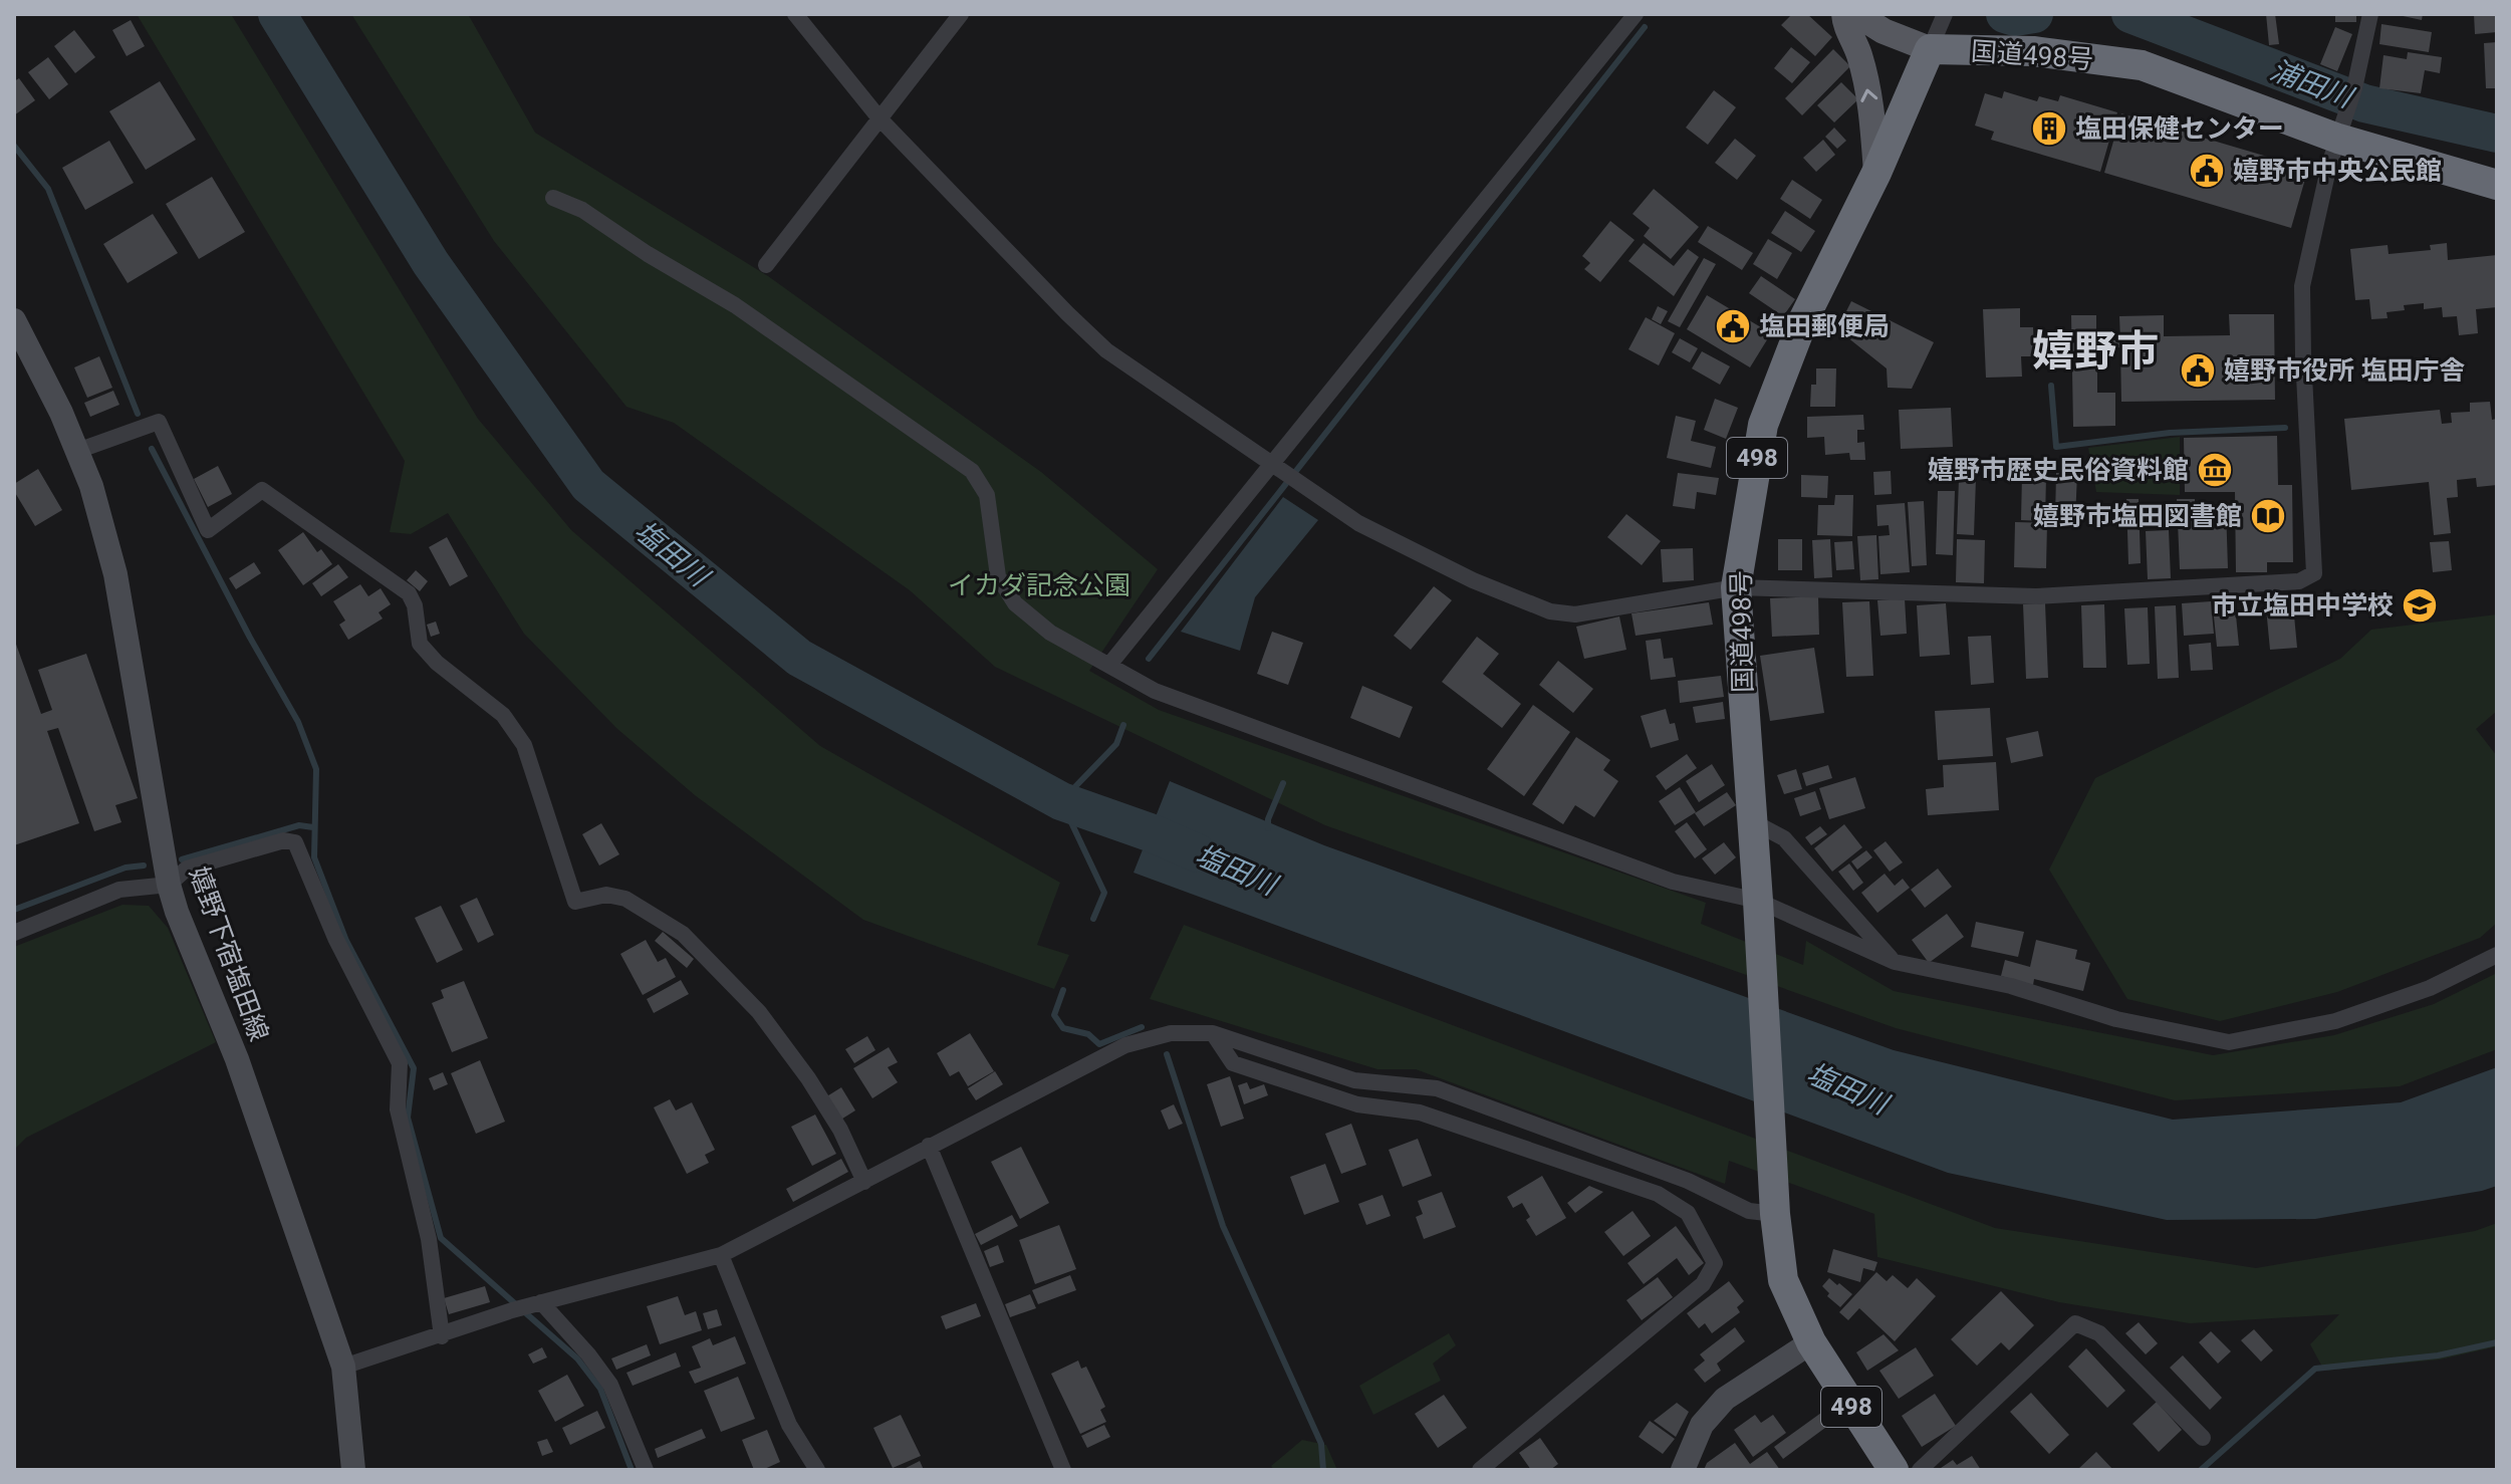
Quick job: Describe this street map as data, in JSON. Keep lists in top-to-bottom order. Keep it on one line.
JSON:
{"streets":{"highway":["国道498号","498"],"main road":["嬉野下宿塩田線"]},"districts":["嬉野市"],"water":["浦田川","塩田川"],"parks":["イカダ記念公園"],"places":{"building":["塩田保健センター"],"public building":["嬉野市中央公民館","塩田郵便局","嬉野市役所 塩田庁舎"],"museum":["嬉野市歴史民俗資料館"],"library":["嬉野市塩田図書館"],"school or university":["市立塩田中学校"]}}
